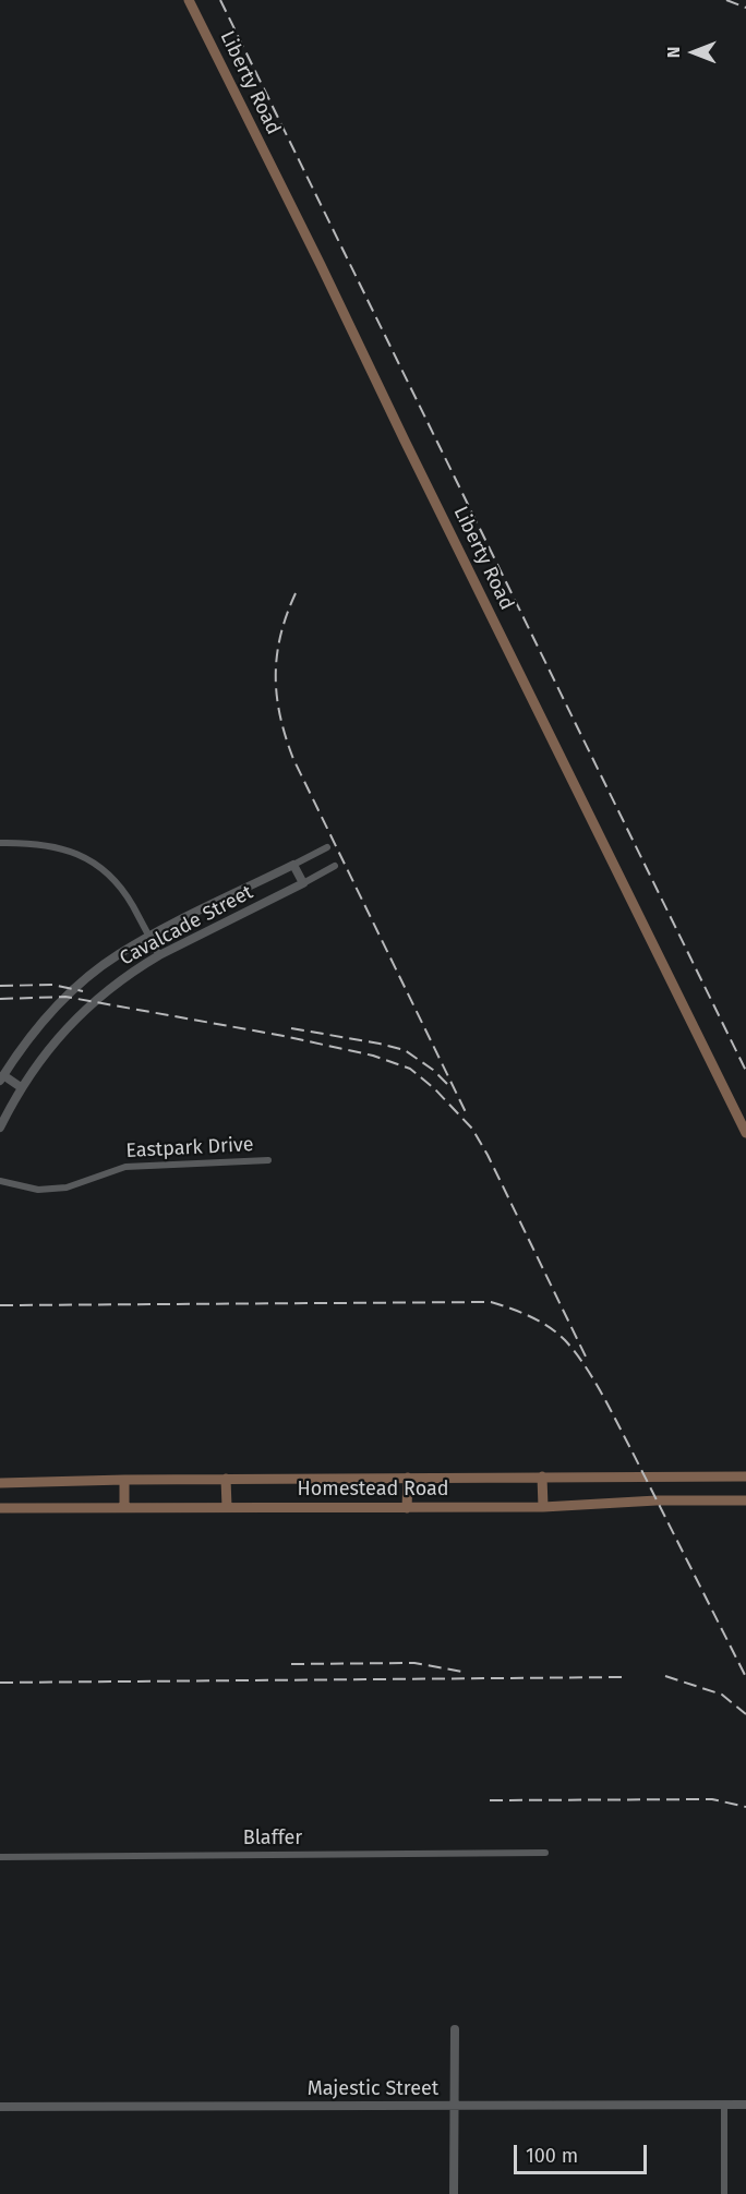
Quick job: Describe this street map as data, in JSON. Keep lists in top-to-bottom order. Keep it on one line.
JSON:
{"streets":{"main road":["Liberty Road","Homestead Road"],"street":["Cavalcade Street","Eastpark Drive","Blaffer","Majestic Street"]},"scale_bar":"100 m","north":"left"}
